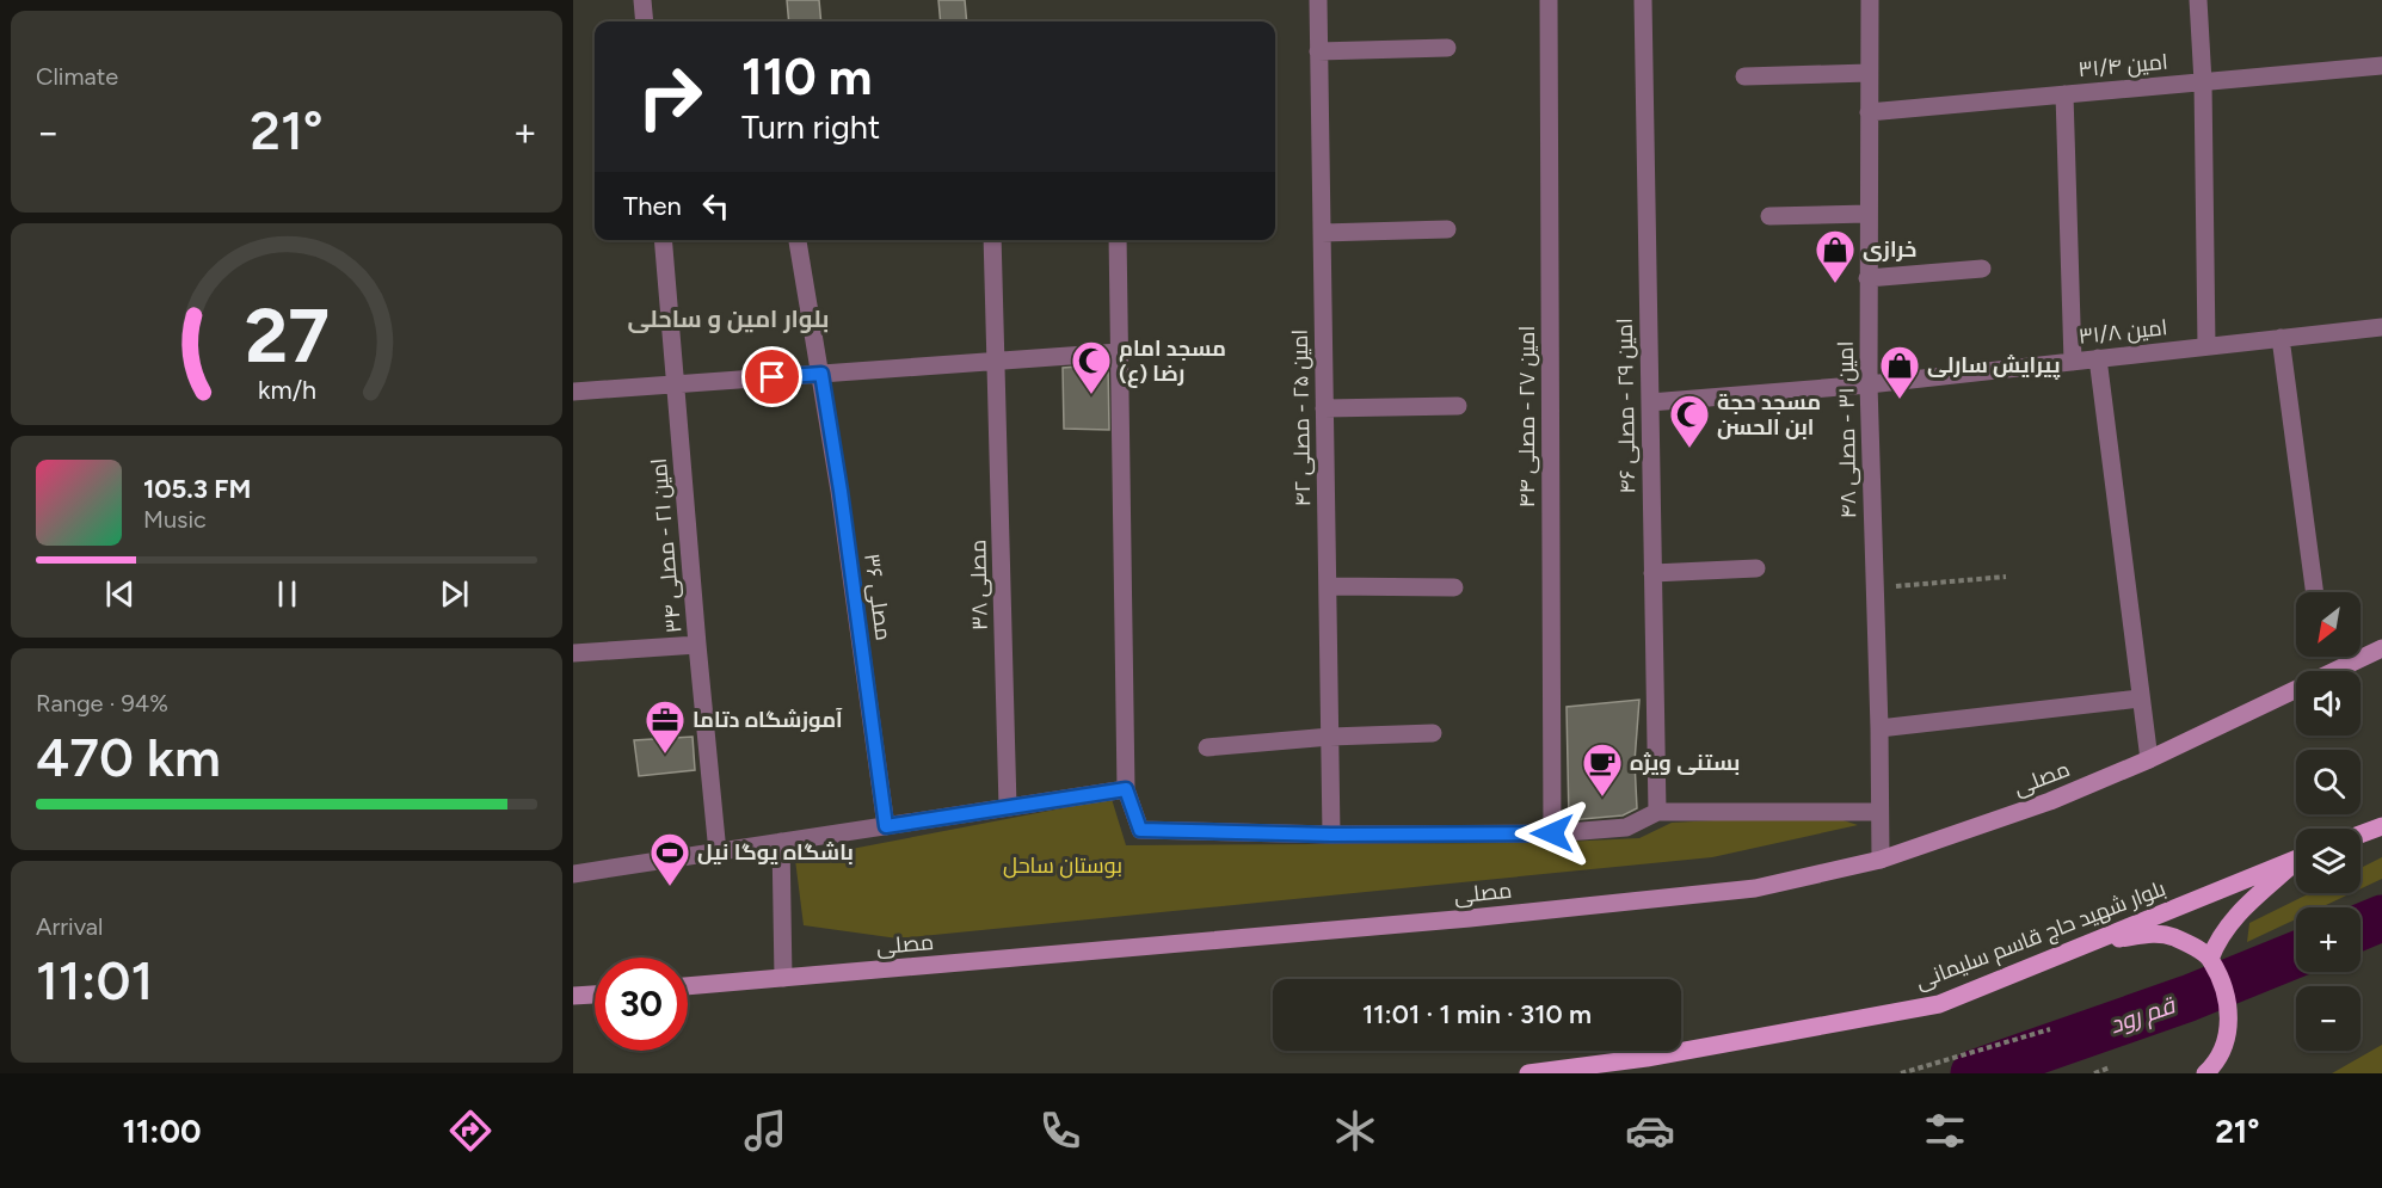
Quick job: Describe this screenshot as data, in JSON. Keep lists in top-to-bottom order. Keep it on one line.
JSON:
{"streets":{"main road":["مصلی","بلوار شهید حاج قاسم سلیمانی"],"street":["امین ۳۱/۴","امین ۳۱/۸","امین ۲۹ - مصلی ۴۶","امین ۲۷ - مصلی ۴۴","امین ۲۵ - مصلی ۴۲","امین ۳۱ - مصلی ۴۸","امین ۲۱ - مصلی ۳۴","مصلی ۳۸","مصلی ۳۶"]},"crossings":[["امین ۳۱/۴","امین ۳۱ - مصلی ۴۸"],["امین ۳۱/۸","امین ۲۹ - مصلی ۴۶"],["امین ۳۱/۸","امین ۳۱ - مصلی ۴۸"],["امین ۳۱ - مصلی ۴۸","مصلی"]],"districts":["بلوار امین و ساحلی"],"water":["قم رود"],"parks":["بوستان ساحل"],"places":{"shop":["خرازی","پیرایش سارلی"],"mosque":["مسجد امام رضا (ع)","مسجد حجة ابن الحسن"],"office":["آموزشگاه دتاما"],"cafe":["بستنی ویژه"],"sports":["باشگاه یوگا نیل"]},"north":"bottom left","page":{"tile":["Climate",["Range · 94%","470 km"],["Arrival","11:01"]],"turn":["110 m","Turn right"],"heat":["−","21°","+"],"then":"Then","song":["105.3 FM","Music"],"map_buttons":["+","−"],"limit":"30","trip":"11:01 · 1 min · 310 m","tabs":["11:00","21°"],"gauge":["27","km/h"]}}
